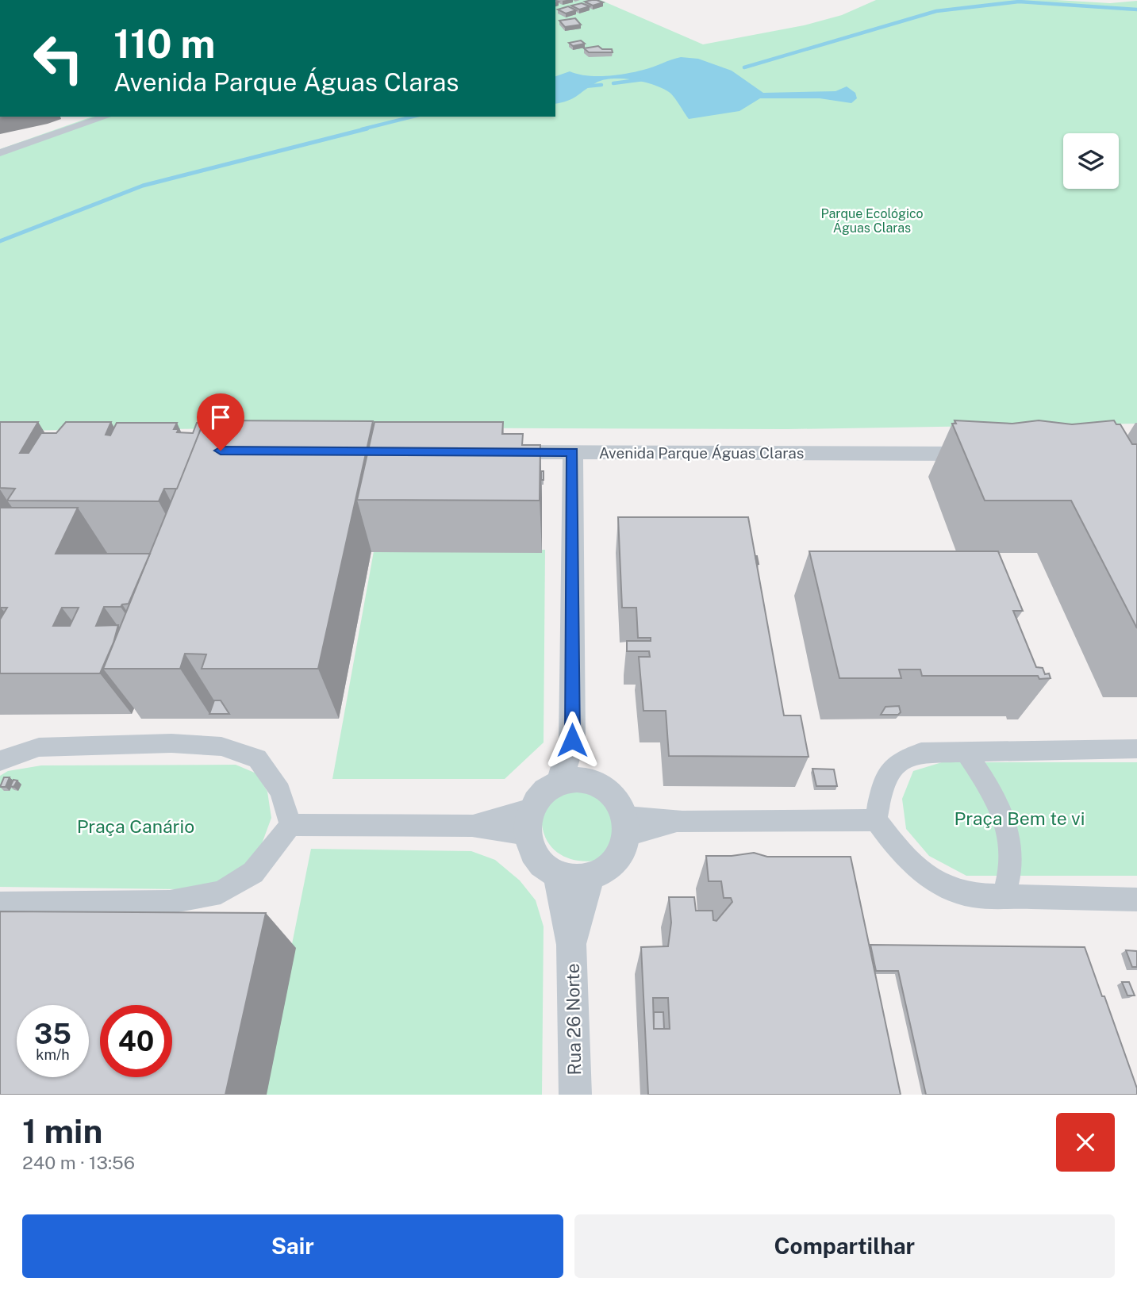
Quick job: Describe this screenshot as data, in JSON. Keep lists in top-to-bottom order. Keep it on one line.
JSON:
{"streets":{"street":["Avenida Parque Águas Claras","Rua 26 Norte"]},"parks":["Parque Ecológico Águas Claras","Praça Bem te vi","Praça Canário"],"page":{"turn":["110 m","Avenida Parque Águas Claras"],"speed":"35 km/h","limit":"40","heading":["1 min","240 m · 13:56"],"buttons":["Sair","Compartilhar"]}}
